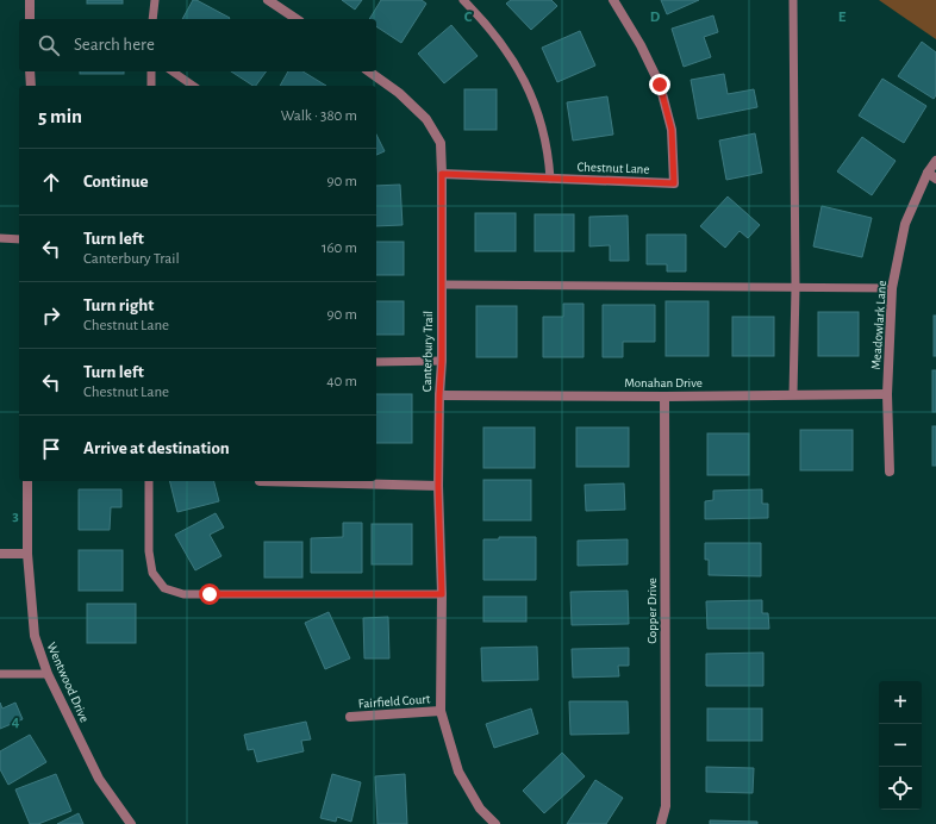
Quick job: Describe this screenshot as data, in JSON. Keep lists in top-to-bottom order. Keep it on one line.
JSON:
{"streets":{"street":["Chestnut Lane","Meadowlark Lane","Canterbury Trail","Monahan Drive","Copper Drive","Wentwood Drive","Fairfield Court"]},"crossings":[["Chestnut Lane","Canterbury Trail"],["Meadowlark Lane","Monahan Drive"],["Canterbury Trail","Monahan Drive"],["Canterbury Trail","Fairfield Court"],["Monahan Drive","Copper Drive"]],"page":{"search":"Search here","heading":["5 min","Walk · 380 m"],"list":[["Continue","90 m"],["Turn left","Canterbury Trail","160 m"],["Turn right","Chestnut Lane","90 m"],["Turn left","Chestnut Lane","40 m"],"Arrive at destination"],"map_buttons":["+","−"]},"grid":{"columns":["C","D","E"],"rows":["3","4"]}}
